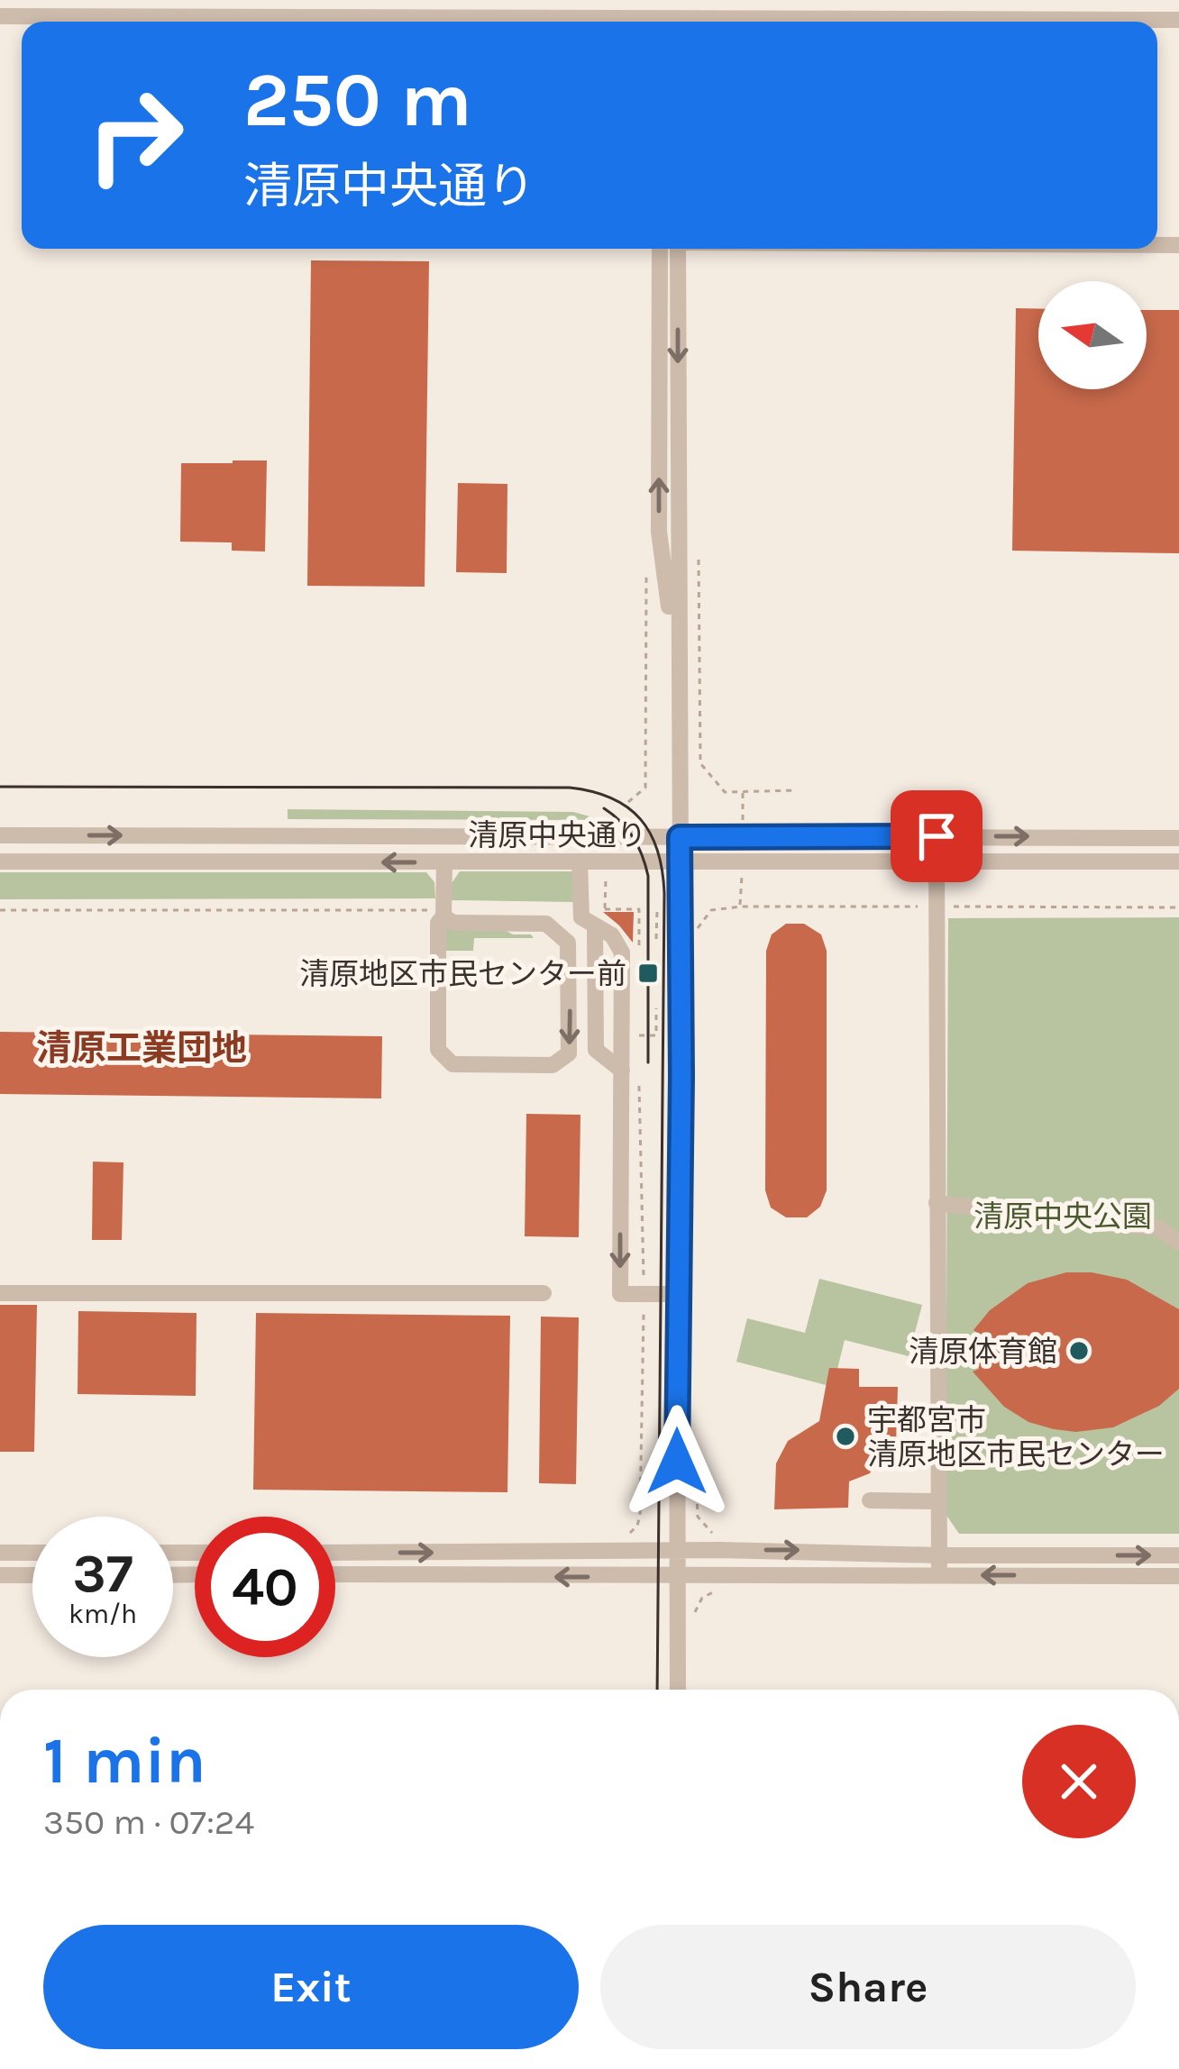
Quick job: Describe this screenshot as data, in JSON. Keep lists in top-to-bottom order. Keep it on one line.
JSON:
{"streets":{"street":["清原中央通り"]},"districts":["清原工業団地"],"parks":["清原中央公園"],"places":{"transit":["清原地区市民センター前"],"other":["清原体育館","宇都宮市 清原地区市民センター"]},"north":"left","page":{"turn":["250 m","清原中央通り"],"speed":"37 km/h","limit":"40","heading":["1 min","350 m · 07:24"],"buttons":["Exit","Share"]}}
